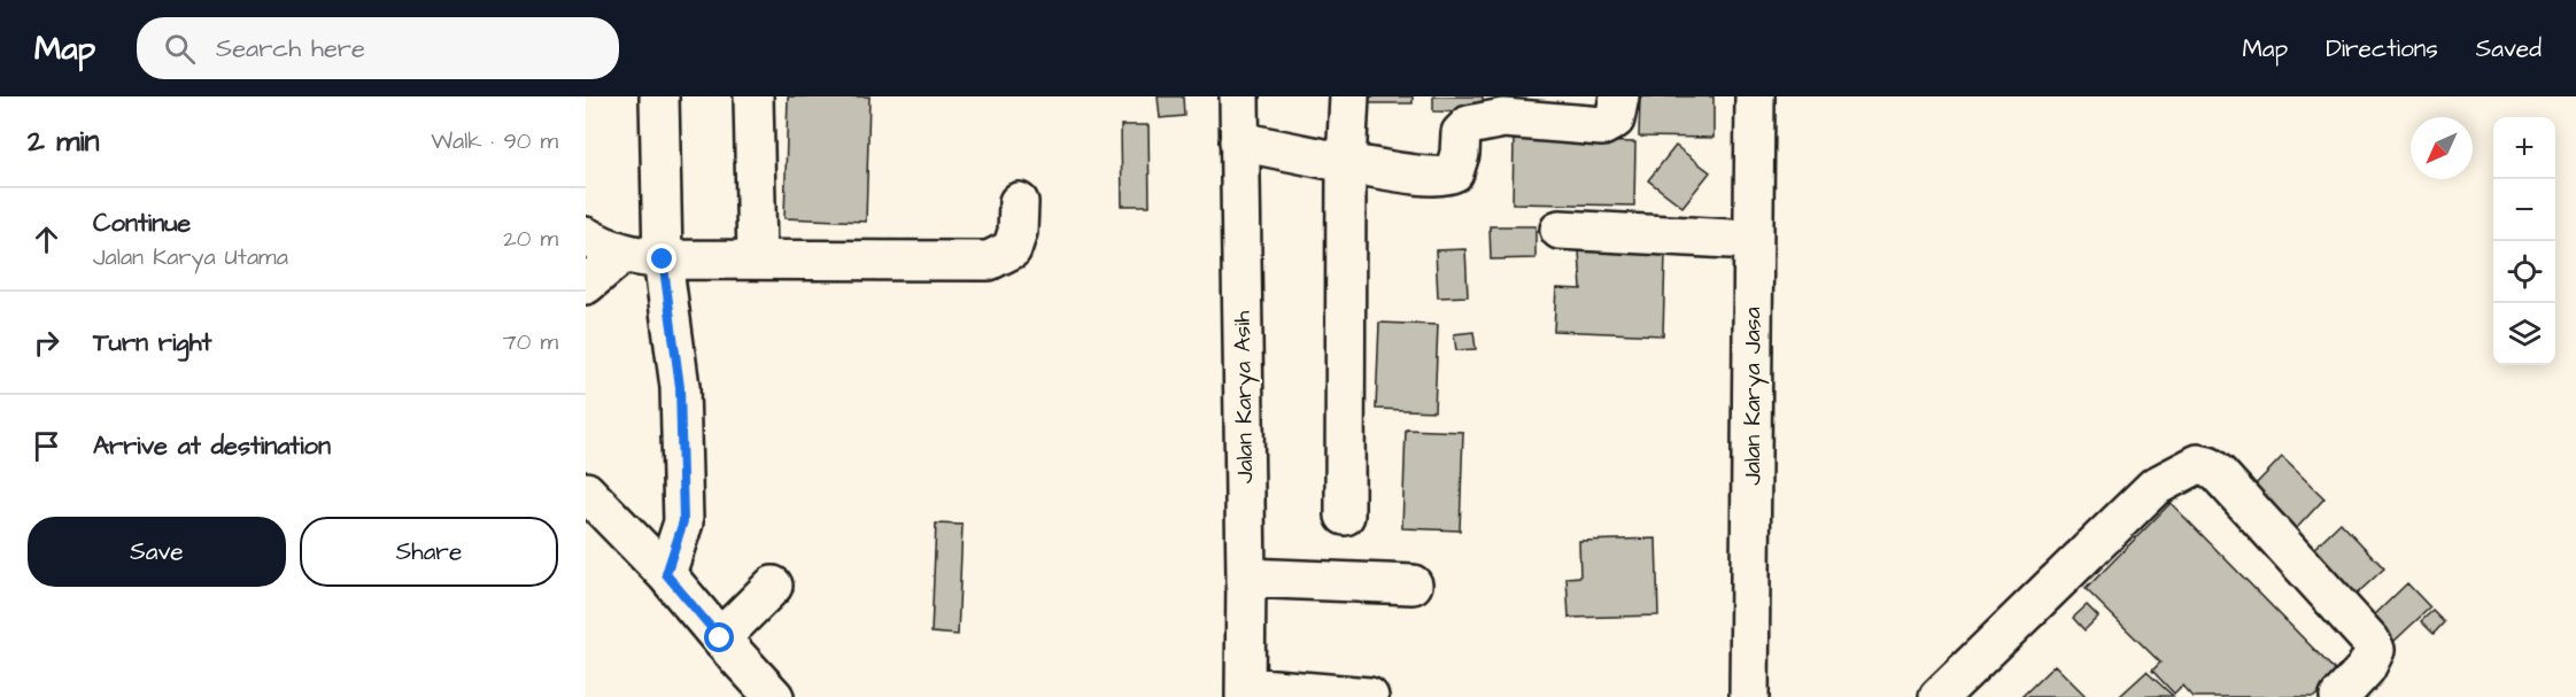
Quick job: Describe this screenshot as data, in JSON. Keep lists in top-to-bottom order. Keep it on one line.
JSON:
{"streets":{"street":["Jalan Karya Jasa","Jalan Karya Asih"]},"north":"bottom left","page":{"header":"Map","search":"Search here","nav":["Map","Directions","Saved"],"heading":["2 min","Walk · 90 m"],"map_buttons":["+","−"],"list":[["Continue","Jalan Karya Utama","20 m"],["Turn right","70 m"],"Arrive at destination"],"buttons":["Save","Share"]}}
